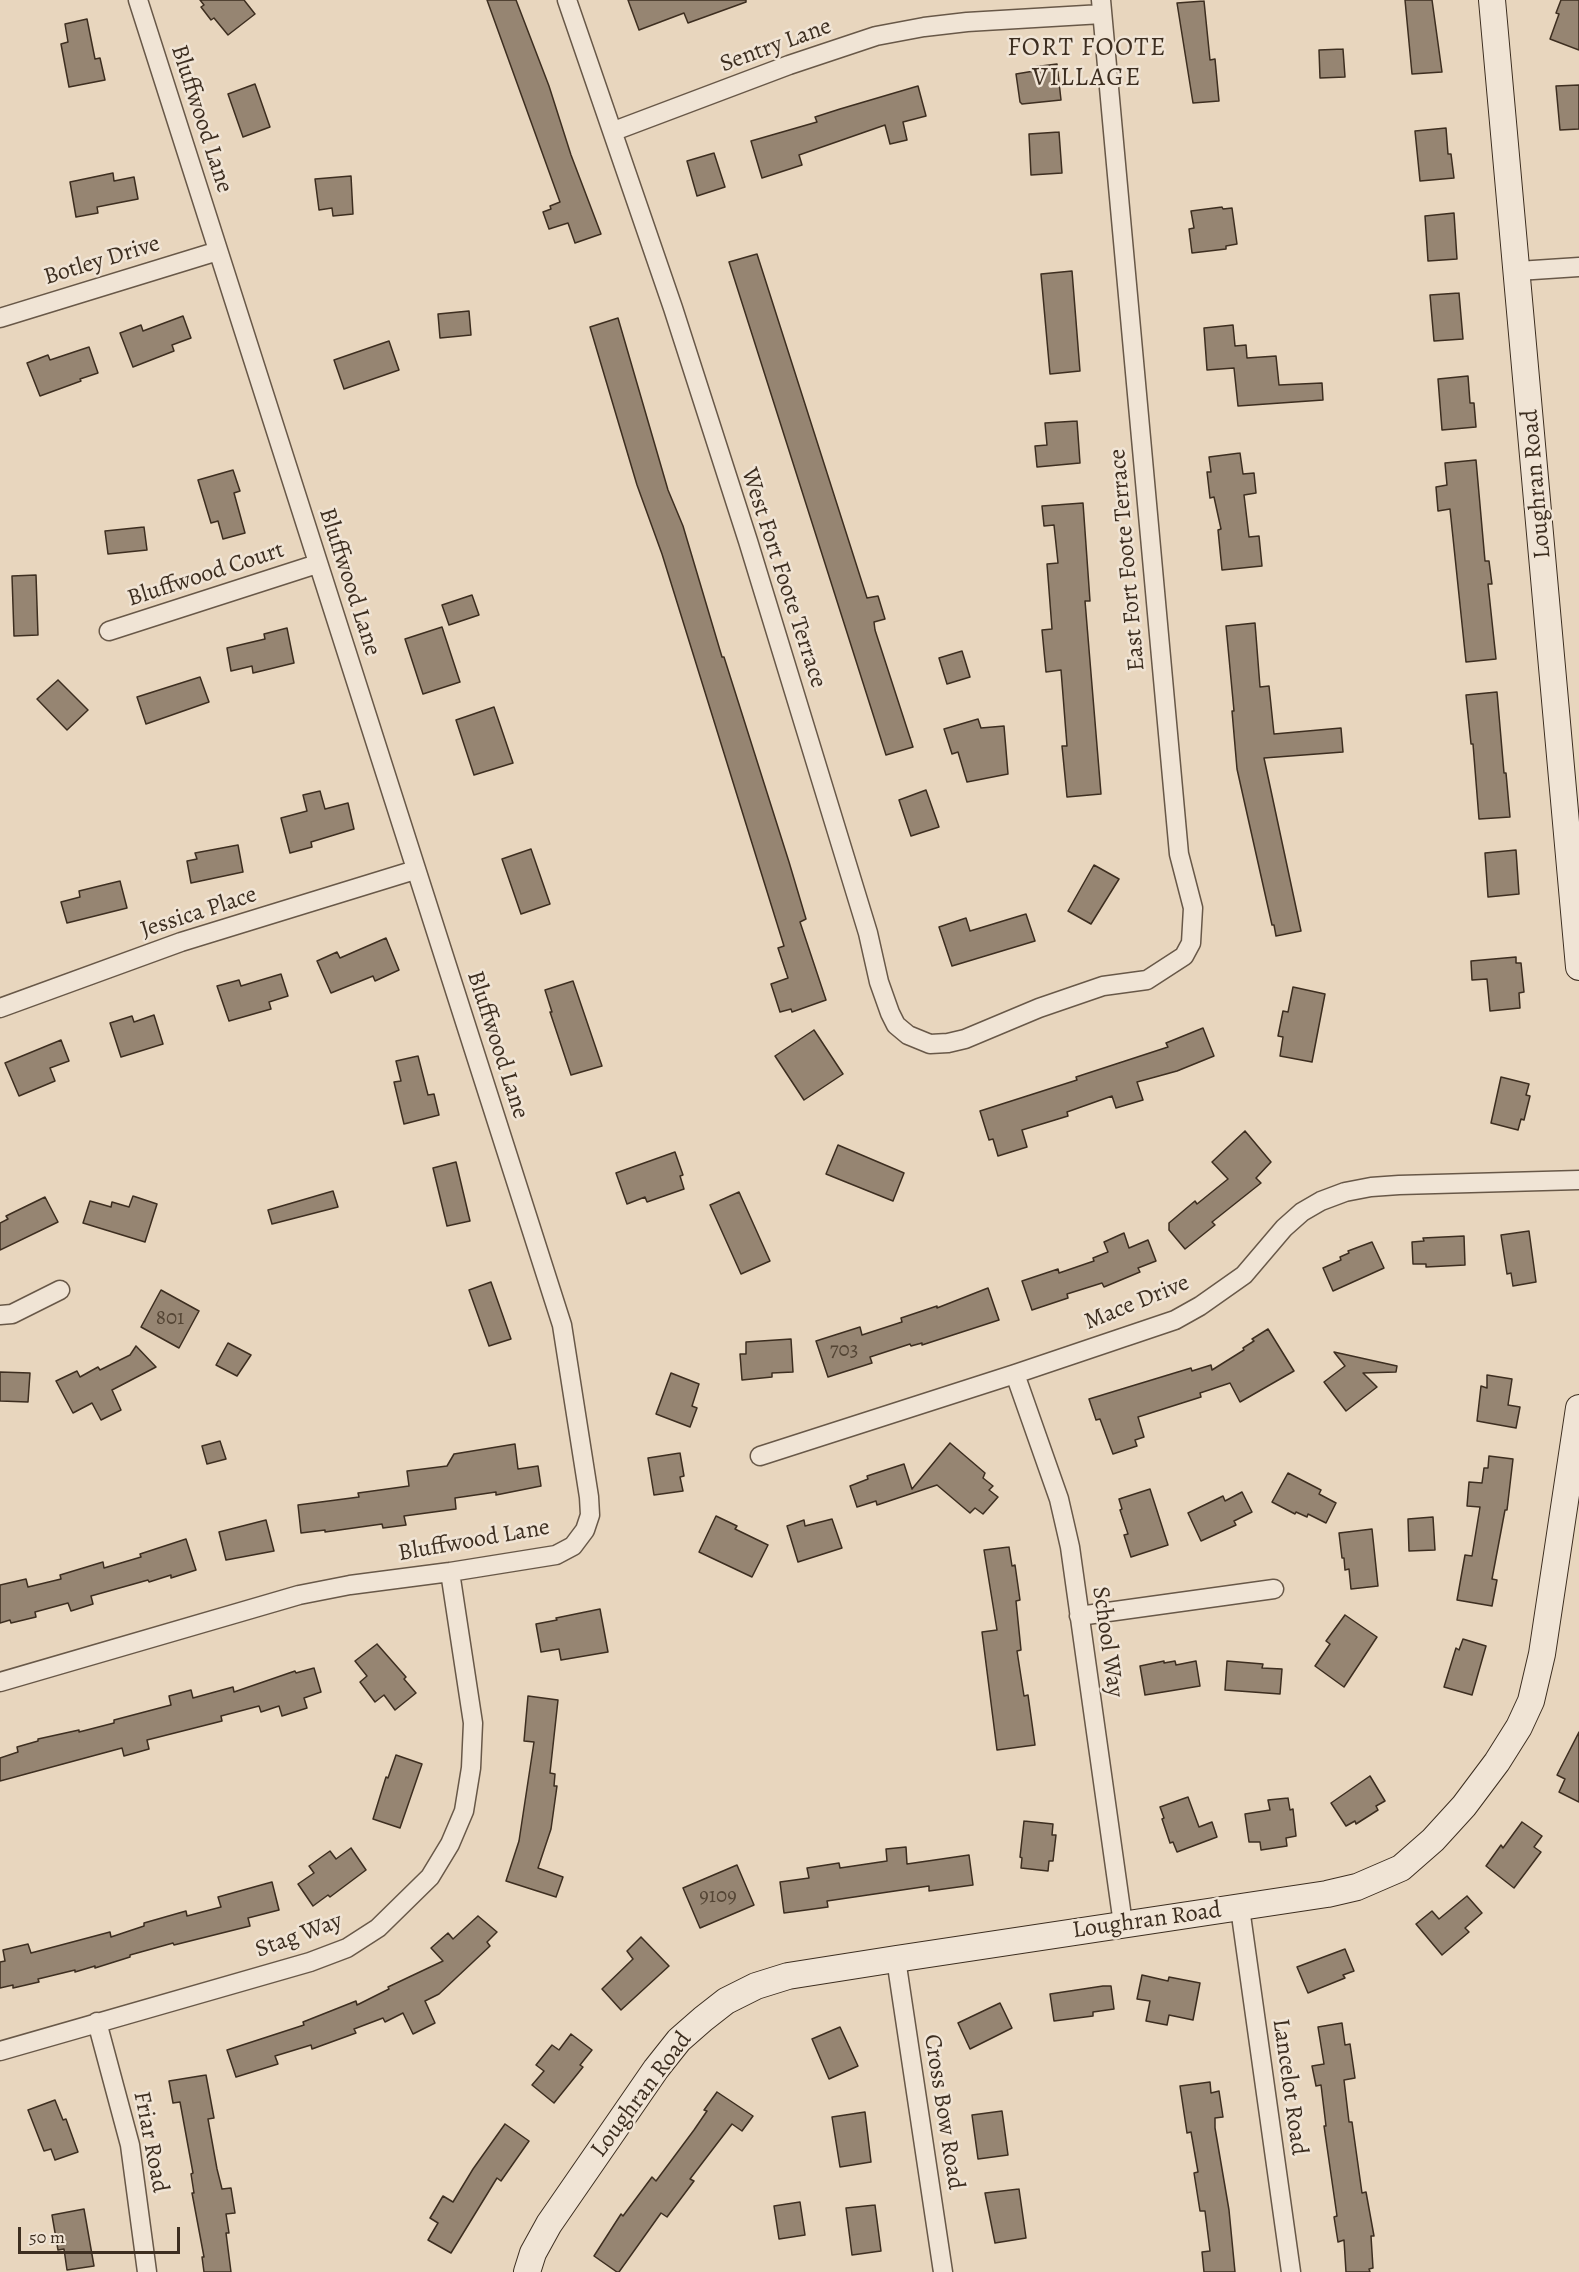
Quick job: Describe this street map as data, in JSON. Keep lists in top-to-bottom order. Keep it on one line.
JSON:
{"streets":{"street":["Sentry Lane","Bluffwood Lane","Botley Drive","Loughran Road","East Fort Foote Terrace","Bluffwood Court","West Fort Foote Terrace","Jessica Place","Mace Drive","School Way","Stag Way","Lancelot Road","Cross Bow Road","Friar Road"]},"crossings":[["Sentry Lane","East Fort Foote Terrace"],["Sentry Lane","West Fort Foote Terrace"],["Bluffwood Lane","Botley Drive"],["Bluffwood Lane","Bluffwood Court"],["Bluffwood Lane","Jessica Place"],["Bluffwood Lane","Stag Way"],["Loughran Road","School Way"],["Loughran Road","Lancelot Road"],["Loughran Road","Cross Bow Road"],["East Fort Foote Terrace","West Fort Foote Terrace"],["Mace Drive","School Way"],["Stag Way","Friar Road"]],"districts":["FORT FOOTE VILLAGE"],"house_numbers":["801","703","9109"],"scale_bar":"50 m"}
